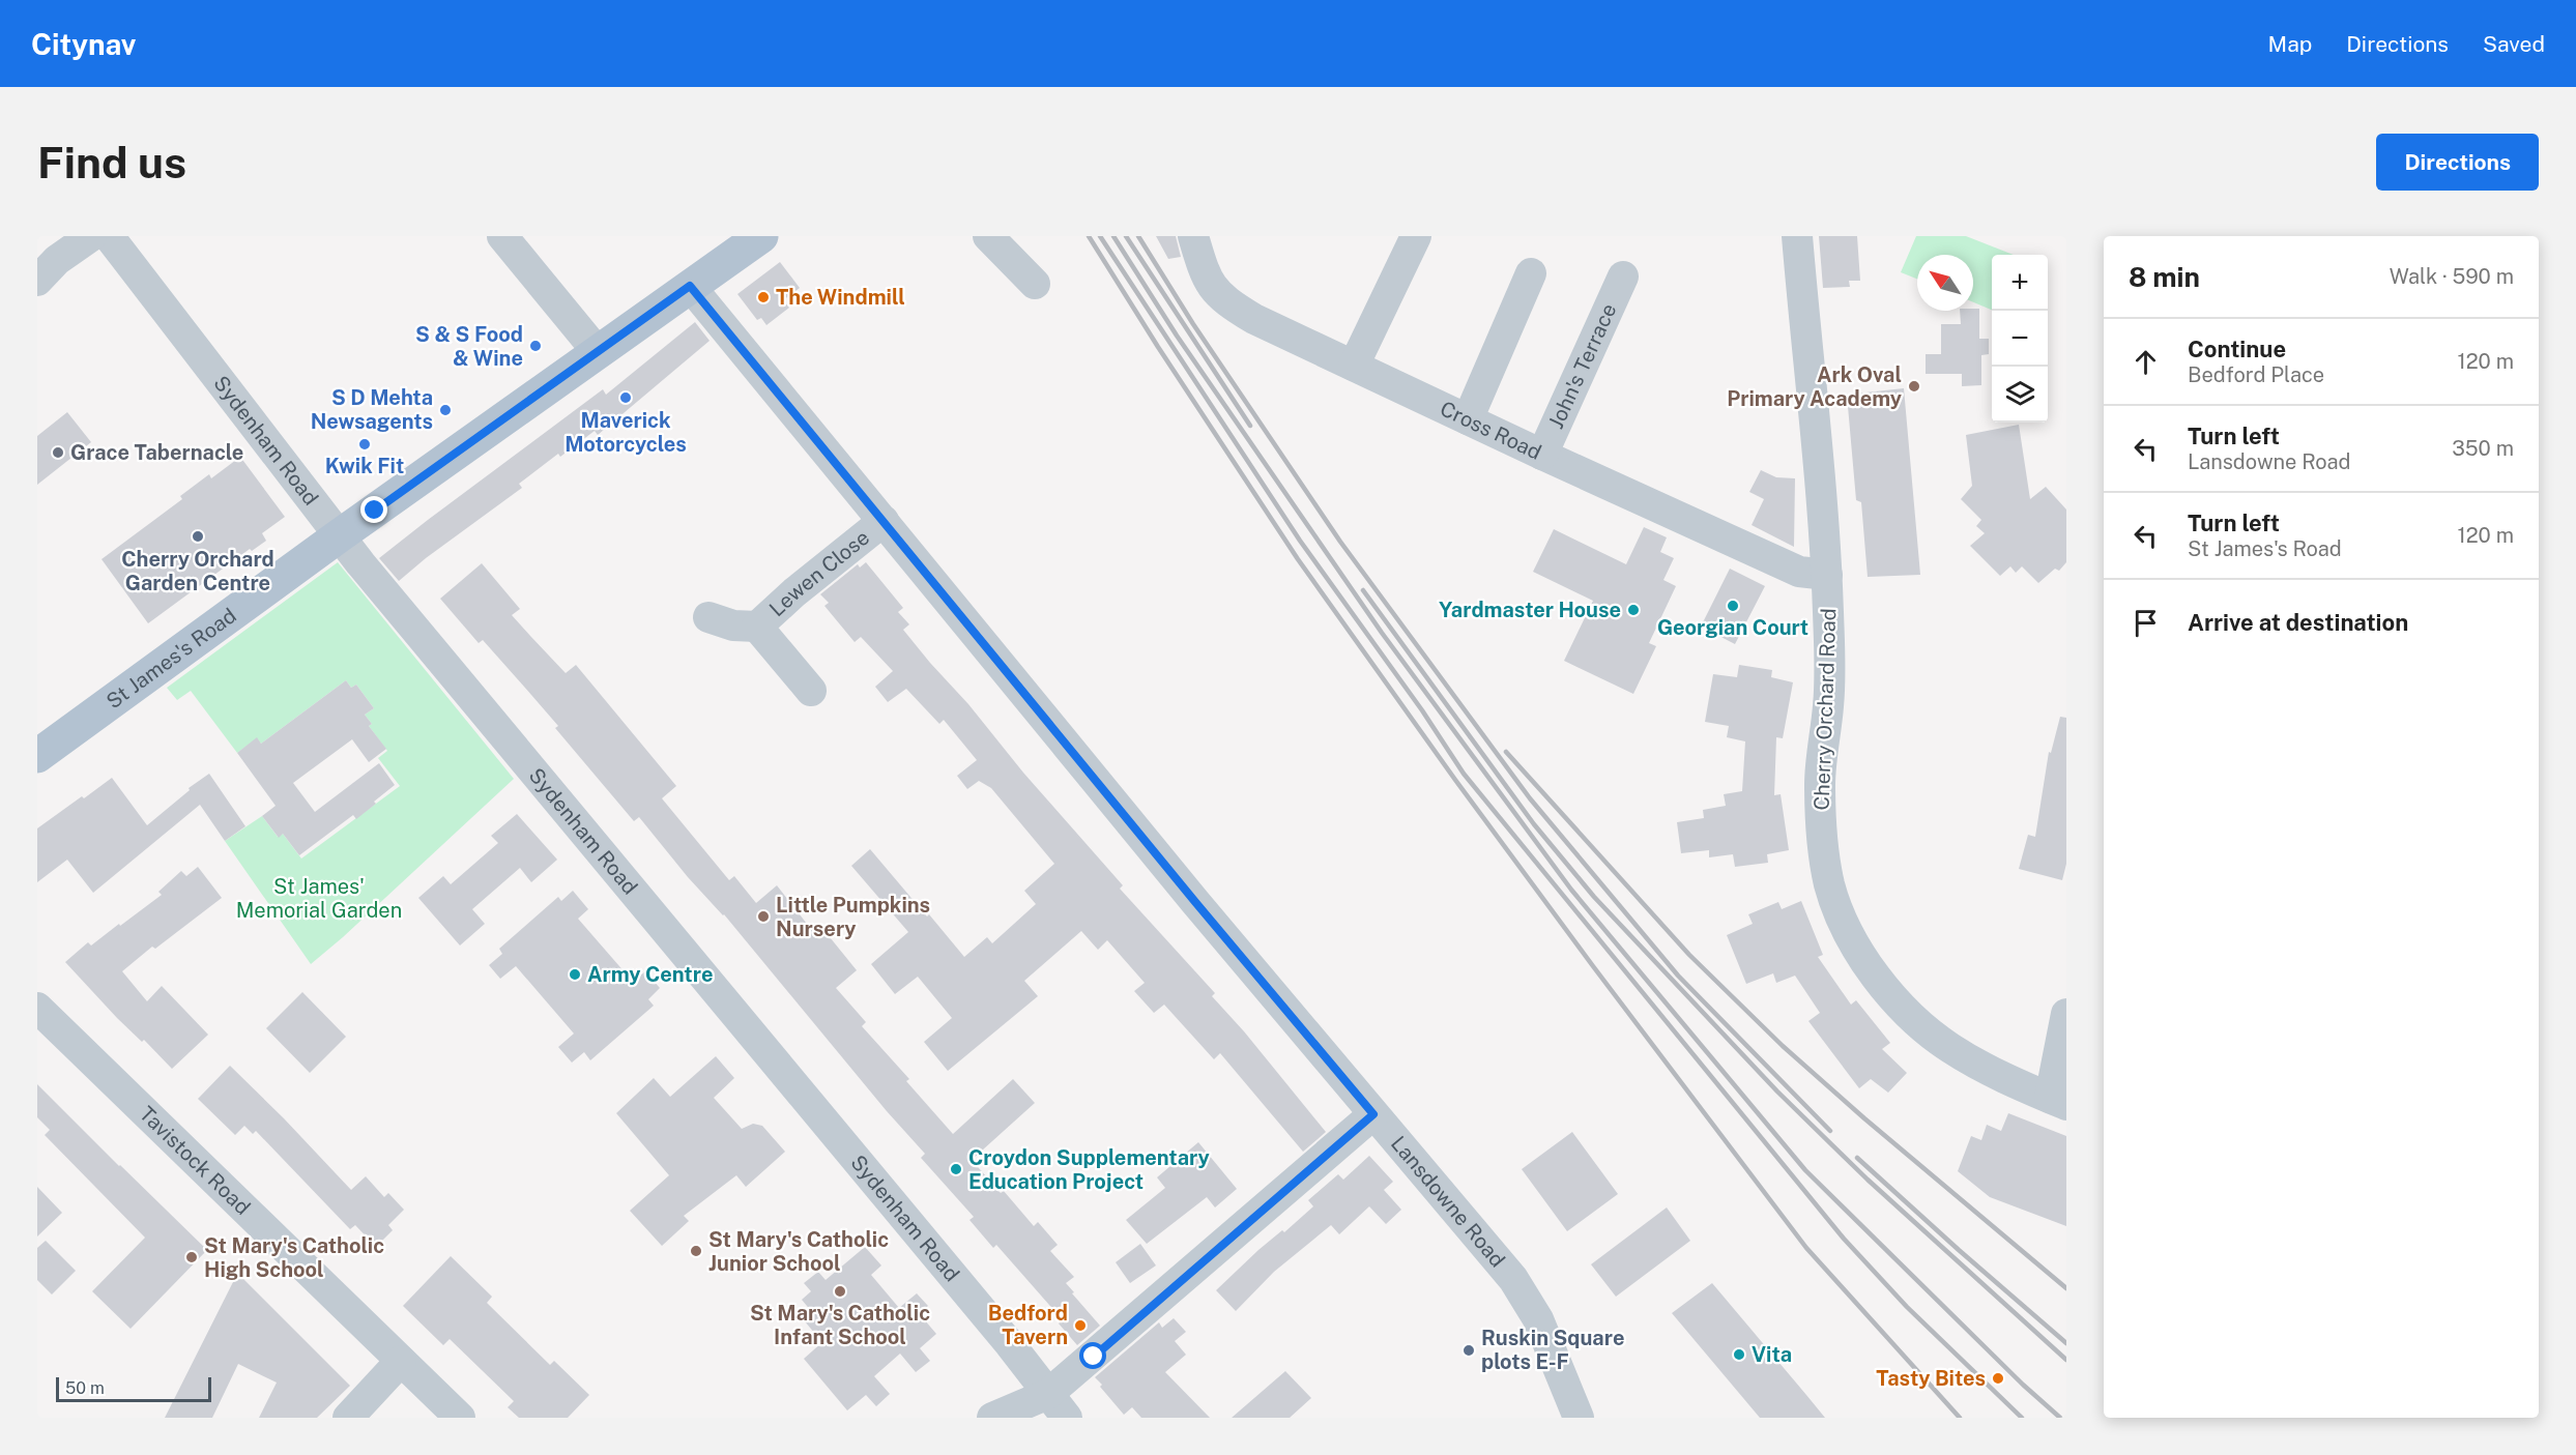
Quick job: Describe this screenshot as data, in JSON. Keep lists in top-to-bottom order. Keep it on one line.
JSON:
{"streets":{"main road":["St James's Road"],"street":["John's Terrace","Cross Road","Sydenham Road","Lewen Close","Cherry Orchard Road","Tavistock Road","Lansdowne Road"]},"crossings":[["John's Terrace","Cross Road"],["Cross Road","Cherry Orchard Road"],["Sydenham Road","St James's Road"],["Lewen Close","Lansdowne Road"],["St James's Road","Lansdowne Road"]],"parks":["St James' Memorial Garden"],"places":["The Windmill","S & S Food & Wine","Ark Oval Primary Academy","Maverick Motorcycles","S D Mehta Newsagents","Kwik Fit","Grace Tabernacle","Cherry Orchard Garden Centre","Georgian Court","Yardmaster House","Little Pumpkins Nursery","Army Centre","Croydon Supplementary Education Project","St Mary's Catholic Junior School","St Mary's Catholic High School","St Mary's Catholic Infant School","Bedford Tavern","Ruskin Square plots E-F","Vita","Tasty Bites"],"scale_bar":"50 m","north":"top left","page":{"header":"Citynav","nav":["Map","Directions","Saved"],"buttons":"Directions","title":"Find us","heading":["8 min","Walk · 590 m"],"map_buttons":["+","−"],"list":[["Continue","Bedford Place","120 m"],["Turn left","Lansdowne Road","350 m"],["Turn left","St James's Road","120 m"],"Arrive at destination"],"scale":"50 m"}}
